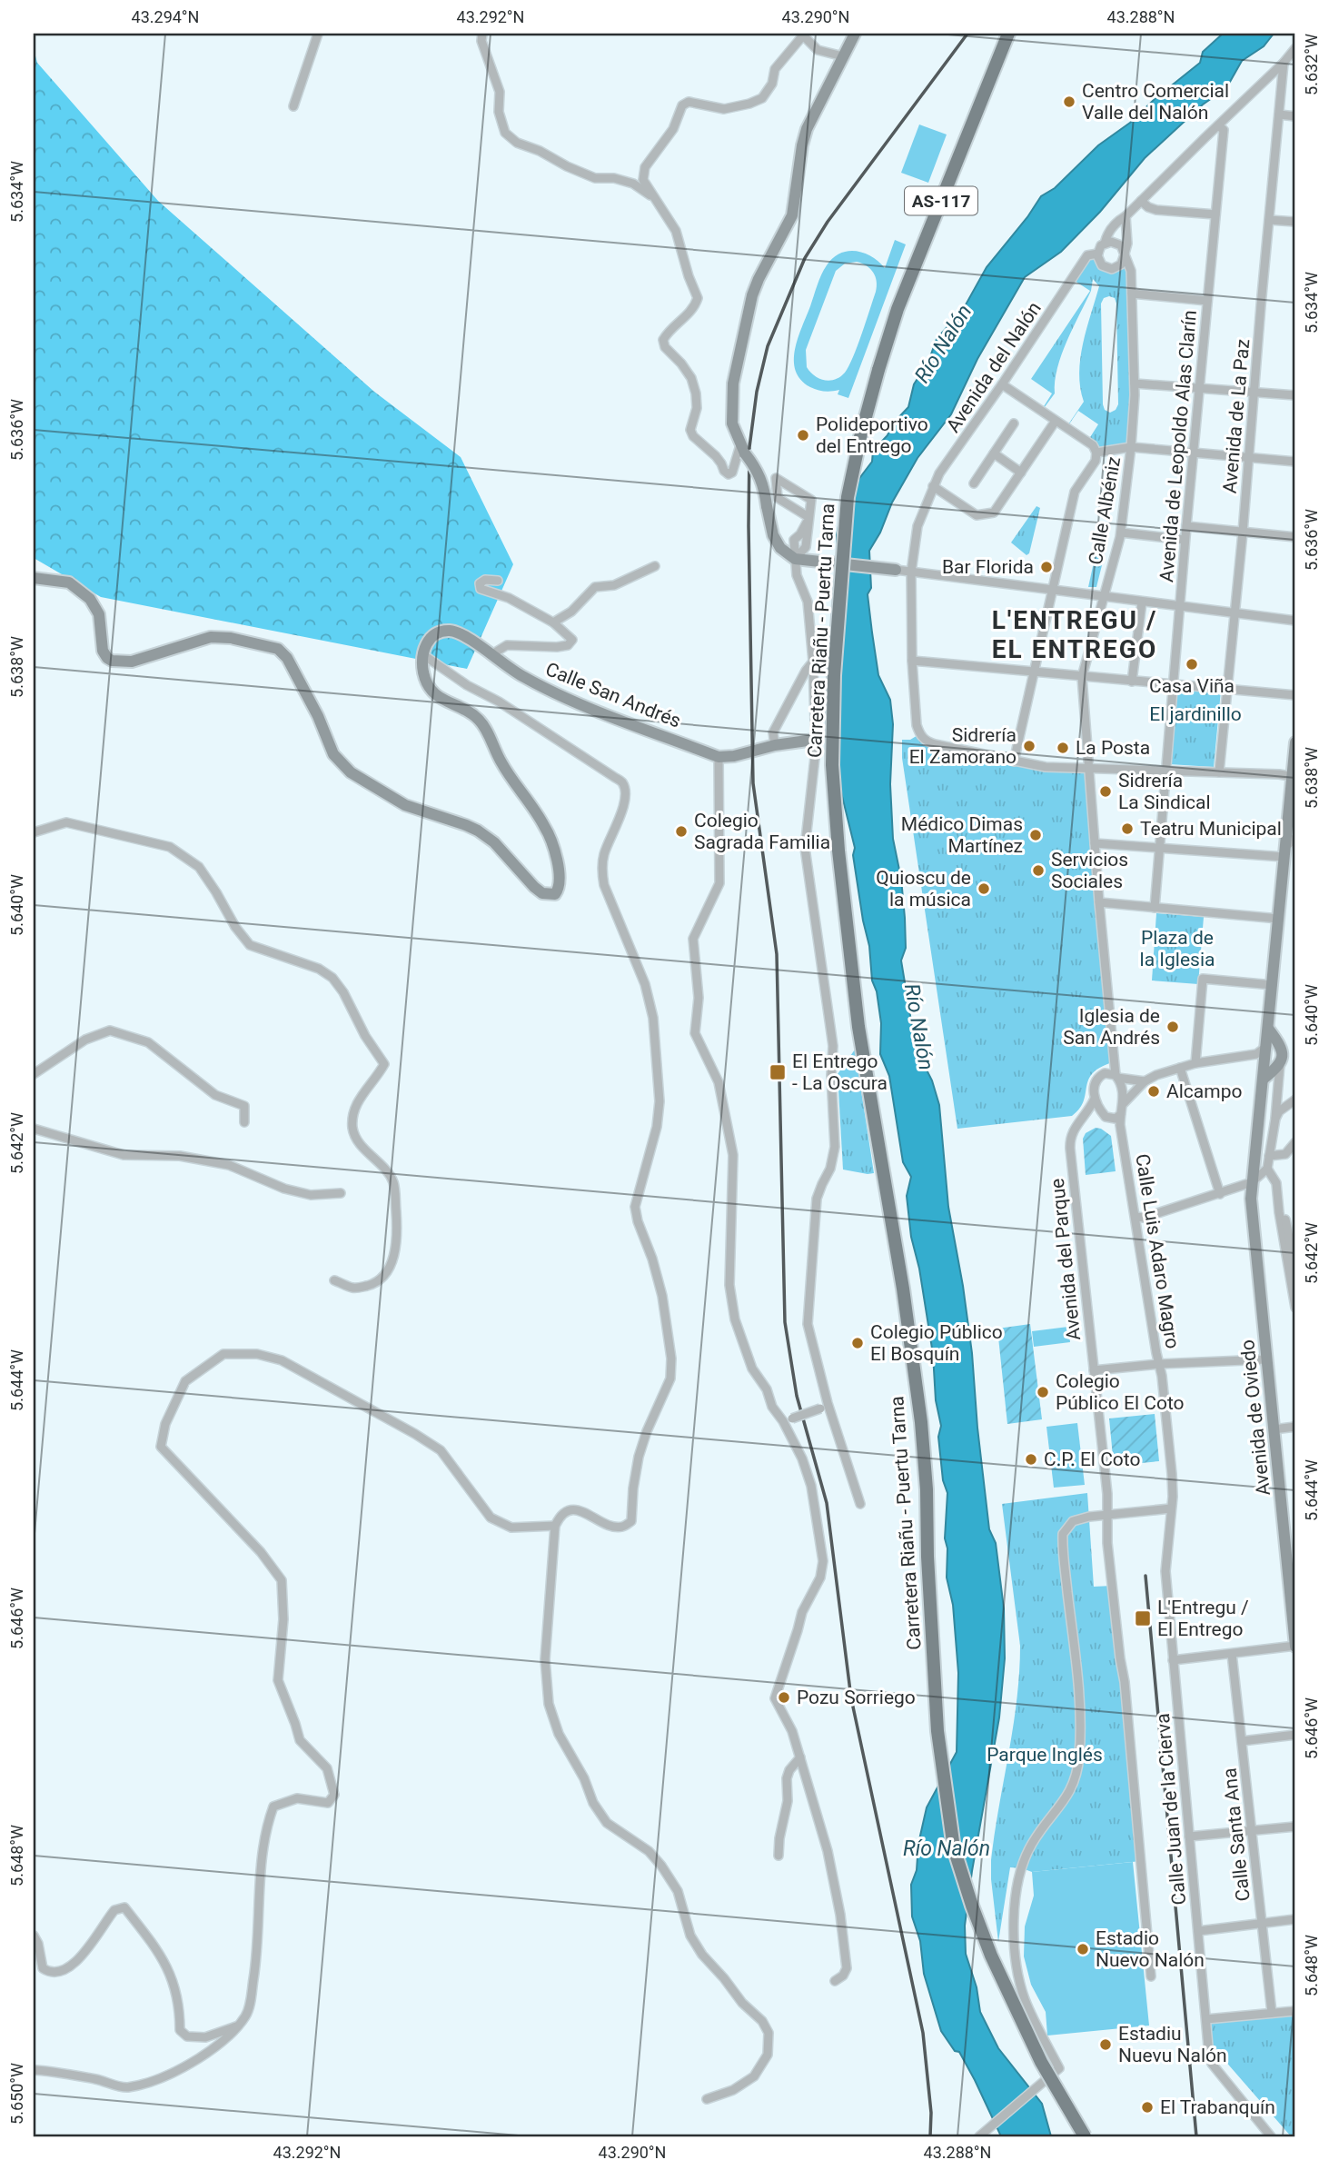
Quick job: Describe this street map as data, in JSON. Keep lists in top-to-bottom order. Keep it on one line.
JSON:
{"streets":{"main road":["AS-117","Carretera Riañu - Puertu Tarna"],"street":["Avenida del Nalón","Avenida de La Paz","Avenida de Leopoldo Alas Clarín","Calle Albéniz","Calle San Andrés","Calle Luis Adaro Magro","Avenida del Parque","Avenida de Oviedo","Calle Juan de la Cierva","Calle Santa Ana"]},"crossings":[["Avenida del Nalón","Calle Albéniz"],["Calle Albéniz","Calle Luis Adaro Magro"],["Calle Albéniz","Avenida del Parque"],["Calle Luis Adaro Magro","Avenida del Parque"],["Calle Luis Adaro Magro","Calle Juan de la Cierva"]],"districts":["L'ENTREGU / EL ENTREGO"],"water":["Río Nalón"],"parks":["El jardinillo","Plaza de la Iglesia","Parque Inglés"],"places":{"other":["Centro Comercial Valle del Nalón","Polideportivo del Entrego","Bar Florida","Casa Viña","Sidrería El Zamorano","La Posta","Sidrería La Sindical","Teatru Municipal","Colegio Sagrada Familia","Médico Dimas Martínez","Servicios Sociales","Quioscu de la música","Iglesia de San Andrés","Alcampo","Colegio Público El Bosquín","Colegio Público El Coto","C.P. El Coto","Pozu Sorriego","Estadio Nuevo Nalón","Estadiu Nuevu Nalón","El Trabanquín"],"transit":["El Entrego - La Oscura","L'Entregu / El Entrego"]},"coordinates":["43.294°N","43.292°N","43.290°N","43.288°N","5.632°W","5.634°W","5.636°W","5.638°W","5.640°W","5.642°W","5.644°W","5.646°W","5.648°W","5.650°W"]}
